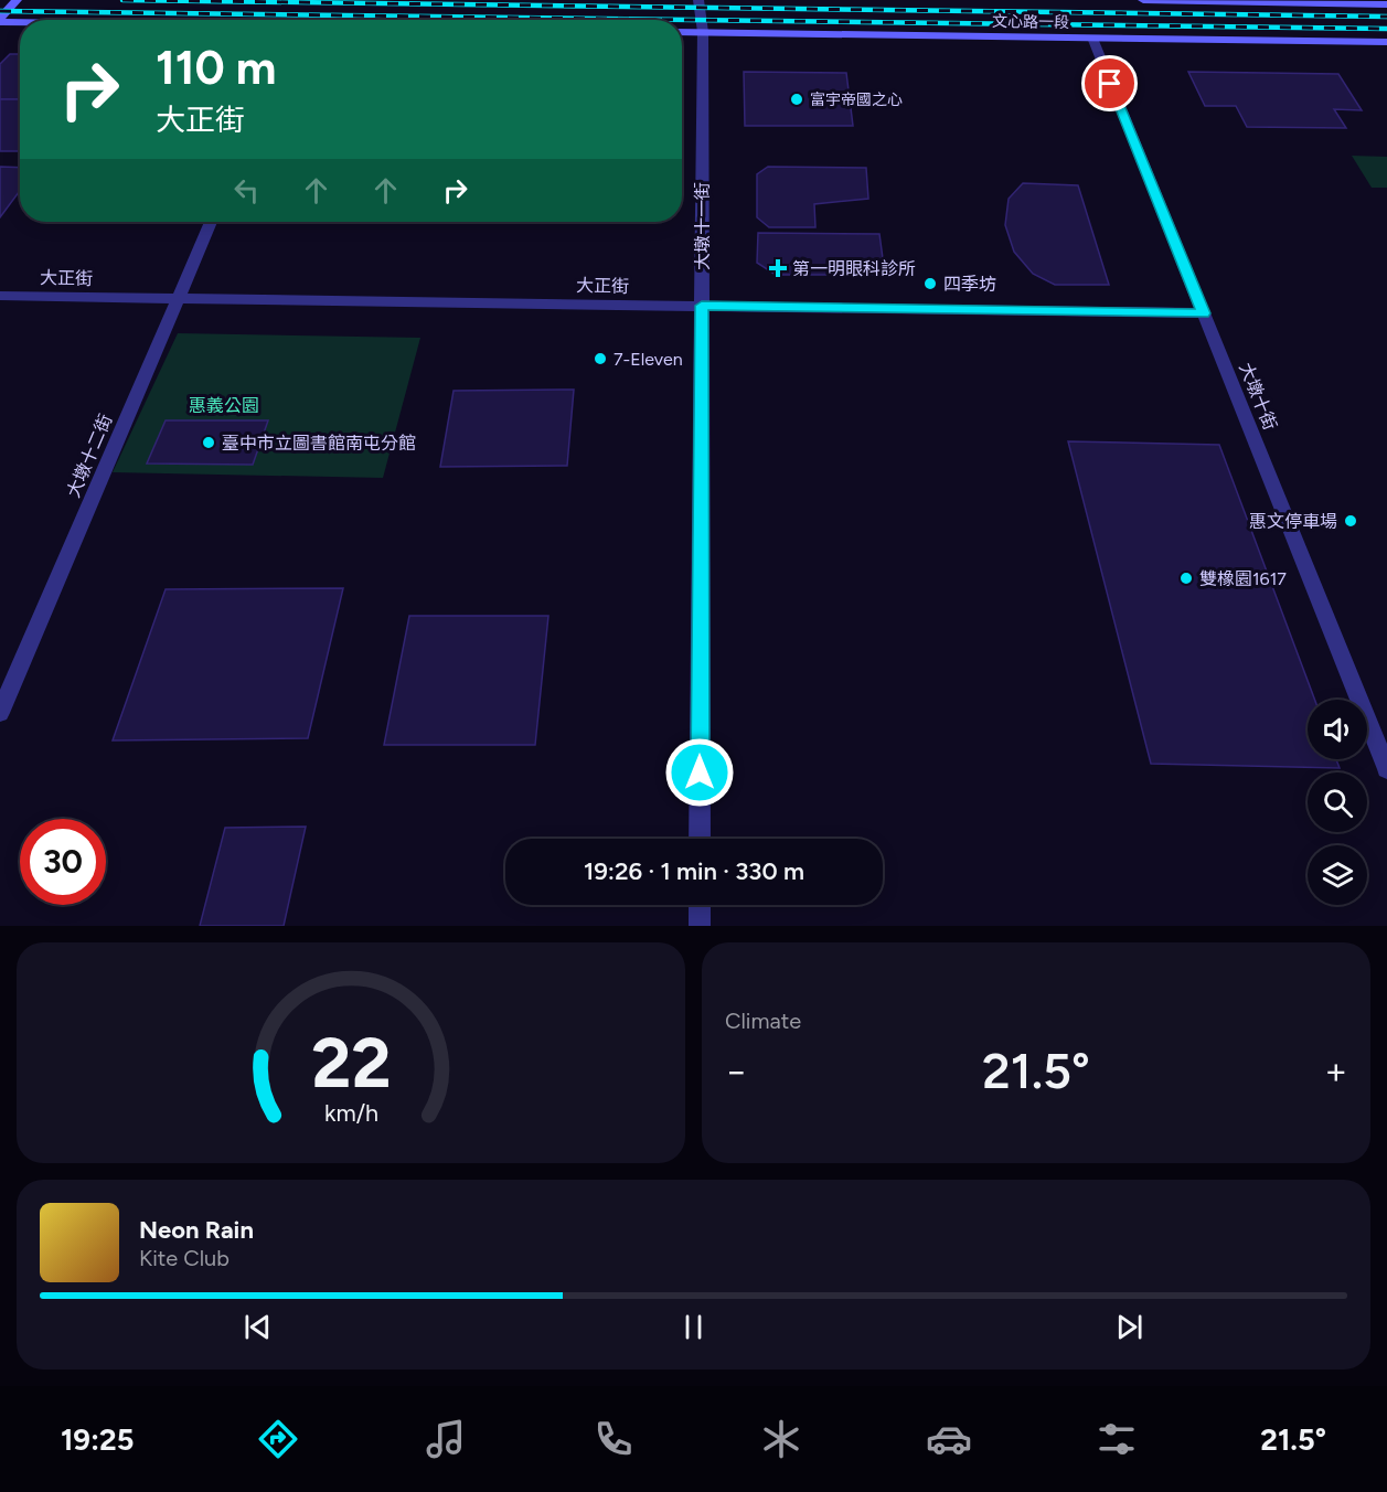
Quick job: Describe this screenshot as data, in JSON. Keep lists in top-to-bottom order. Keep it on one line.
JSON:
{"streets":{"main road":["文心路一段"],"street":["大墩十一街","大正街","大墩十街","大墩十二街"]},"crossings":[["文心路一段","大墩十一街"],["文心路一段","大墩十街"],["大墩十一街","大正街"],["大正街","大墩十街"],["大正街","大墩十二街"]],"parks":["惠義公園"],"places":{"other":["富宇帝國之心","四季坊","7-Eleven","臺中市立圖書館南屯分館","惠文停車場","雙橡園1617"],"health":["第一明眼科診所"]},"page":{"turn":["110 m","大正街"],"limit":"30","trip":"19:26 · 1 min · 330 m","tile":"Climate","heat":["−","21.5°","+"],"song":["Neon Rain","Kite Club"],"tabs":["19:25","21.5°"],"gauge":["22","km/h"]}}
